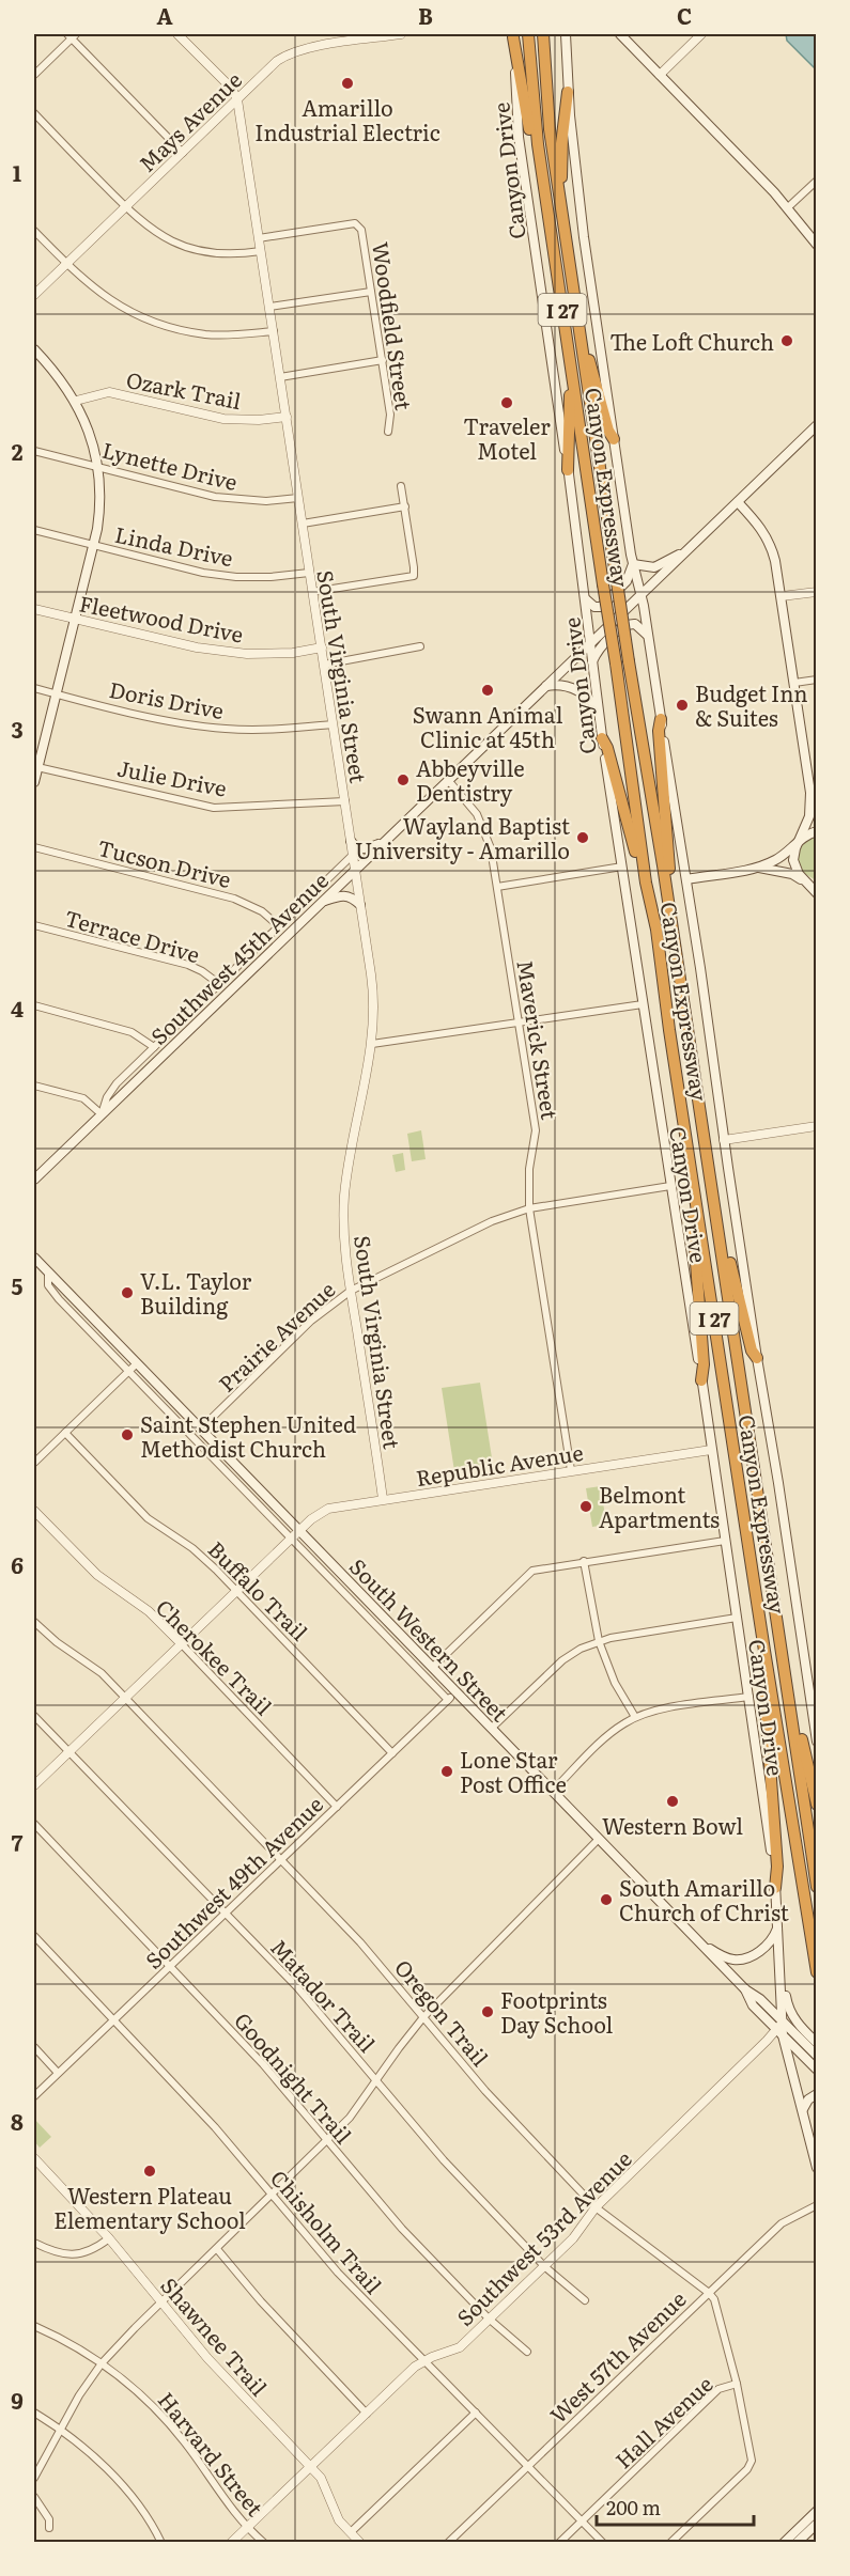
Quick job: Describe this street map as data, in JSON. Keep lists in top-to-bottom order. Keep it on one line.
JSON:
{"streets":{"highway":["I 27","Canyon Expressway"],"main road":["Canyon Drive","Southwest 45th Avenue","South Western Street"],"street":["Mays Avenue","Woodfield Street","Ozark Trail","Lynette Drive","Linda Drive","Fleetwood Drive","South Virginia Street","Doris Drive","Julie Drive","Tucson Drive","Terrace Drive","Maverick Street","Prairie Avenue","Republic Avenue","Buffalo Trail","Cherokee Trail","Southwest 49th Avenue","Matador Trail","Oregon Trail","Goodnight Trail","Chisholm Trail","Southwest 53rd Avenue","Shawnee Trail","West 57th Avenue","Hall Avenue","Harvard Street"]},"crossings":[["Mays Avenue","South Virginia Street"],["Canyon Drive","Southwest 45th Avenue"],["Canyon Drive","Prairie Avenue"],["Canyon Drive","Republic Avenue"],["Canyon Drive","South Western Street"],["Canyon Drive","Southwest 53rd Avenue"],["Woodfield Street","South Virginia Street"],["Ozark Trail","South Virginia Street"],["Lynette Drive","South Virginia Street"],["Linda Drive","South Virginia Street"],["Fleetwood Drive","South Virginia Street"],["South Virginia Street","Doris Drive"],["South Virginia Street","Julie Drive"],["South Virginia Street","Southwest 45th Avenue"],["South Virginia Street","Prairie Avenue"],["South Virginia Street","Republic Avenue"],["Tucson Drive","Southwest 45th Avenue"],["Terrace Drive","Southwest 45th Avenue"],["Southwest 45th Avenue","Maverick Street"],["Maverick Street","Prairie Avenue"],["Maverick Street","Republic Avenue"],["Prairie Avenue","South Western Street"],["Republic Avenue","Buffalo Trail"],["Republic Avenue","South Western Street"],["Republic Avenue","Cherokee Trail"],["Republic Avenue","Matador Trail"],["Republic Avenue","Oregon Trail"],["Buffalo Trail","Southwest 49th Avenue"],["South Western Street","Southwest 49th Avenue"],["Cherokee Trail","Southwest 49th Avenue"],["Southwest 49th Avenue","Matador Trail"],["Southwest 49th Avenue","Oregon Trail"],["Southwest 49th Avenue","Goodnight Trail"],["Southwest 49th Avenue","Chisholm Trail"],["Matador Trail","Southwest 53rd Avenue"],["Oregon Trail","Southwest 53rd Avenue"],["Oregon Trail","West 57th Avenue"],["Oregon Trail","Hall Avenue"],["Goodnight Trail","Southwest 53rd Avenue"],["Chisholm Trail","Southwest 53rd Avenue"],["Chisholm Trail","West 57th Avenue"],["Chisholm Trail","Hall Avenue"],["Southwest 53rd Avenue","Shawnee Trail"],["Southwest 53rd Avenue","Harvard Street"]],"places":["Amarillo Industrial Electric","The Loft Church","Traveler Motel","Swann Animal Clinic at 45th","Budget Inn & Suites","Abbeyville Dentistry","Wayland Baptist University - Amarillo","V.L. Taylor Building","Saint Stephen United Methodist Church","Belmont Apartments","Lone Star Post Office","Western Bowl","South Amarillo Church of Christ","Footprints Day School","Western Plateau Elementary School"],"scale_bar":"200 m","grid":{"columns":["A","B","C"],"rows":["1","2","3","4","5","6","7","8","9"]}}
